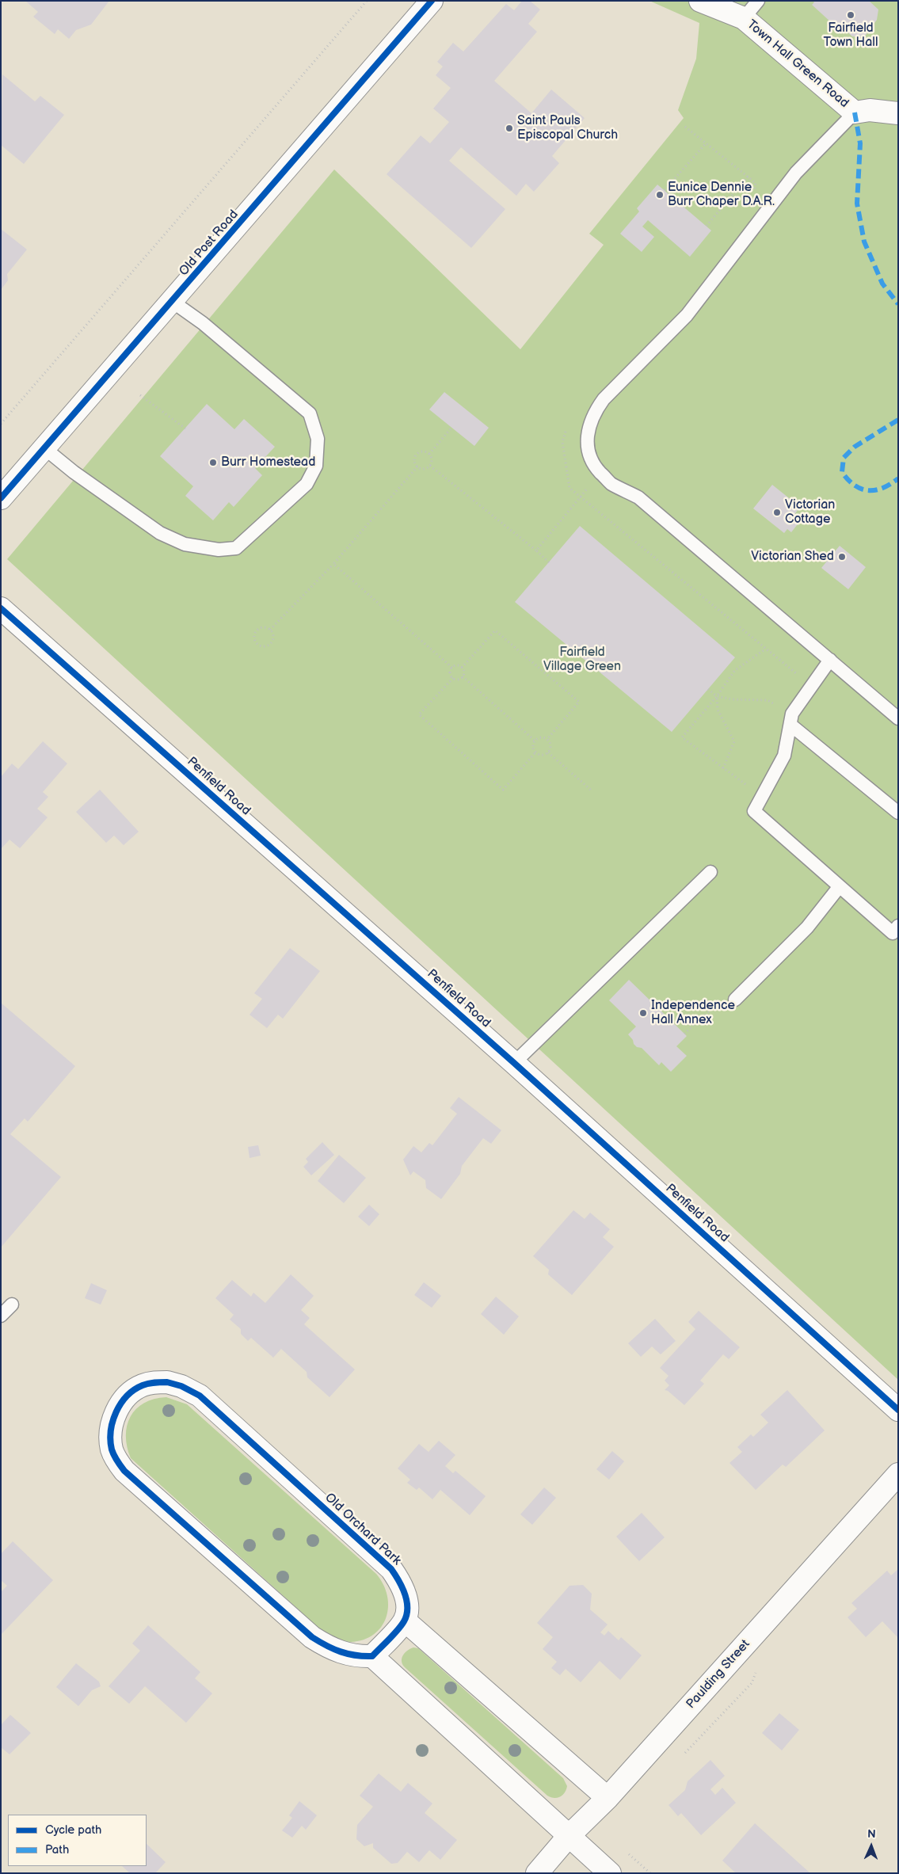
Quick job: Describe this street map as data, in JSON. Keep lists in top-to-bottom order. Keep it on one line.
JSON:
{"streets":{"street":["Town Hall Green Road","Old Post Road","Penfield Road","Old Orchard Park","Paulding Street"]},"parks":["Fairfield Village Green"],"places":["Fairfield Town Hall","Saint Pauls Episcopal Church","Eunice Dennie Burr Chaper D.A.R.","Burr Homestead","Victorian Cottage","Victorian Shed","Independence Hall Annex"],"legend":["Cycle path","Path"],"north":"top"}
